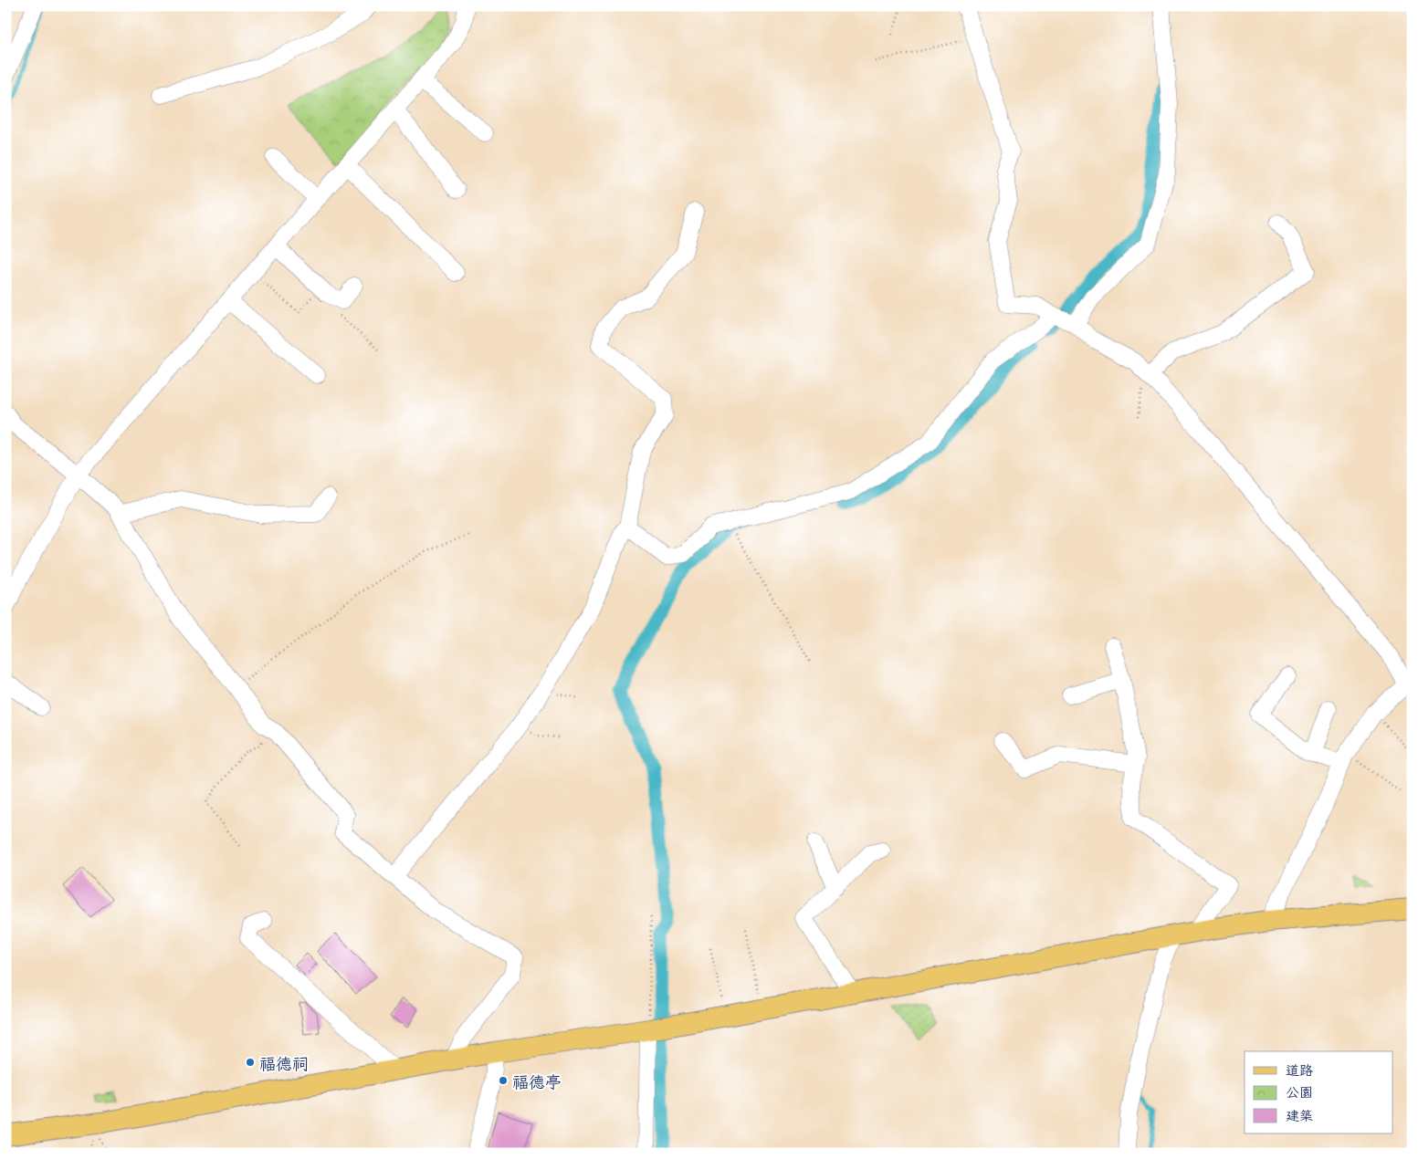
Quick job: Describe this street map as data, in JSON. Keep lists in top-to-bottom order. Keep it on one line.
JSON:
{"places":["福德祠","福德亭"],"legend":["道路","公園","建築"]}
